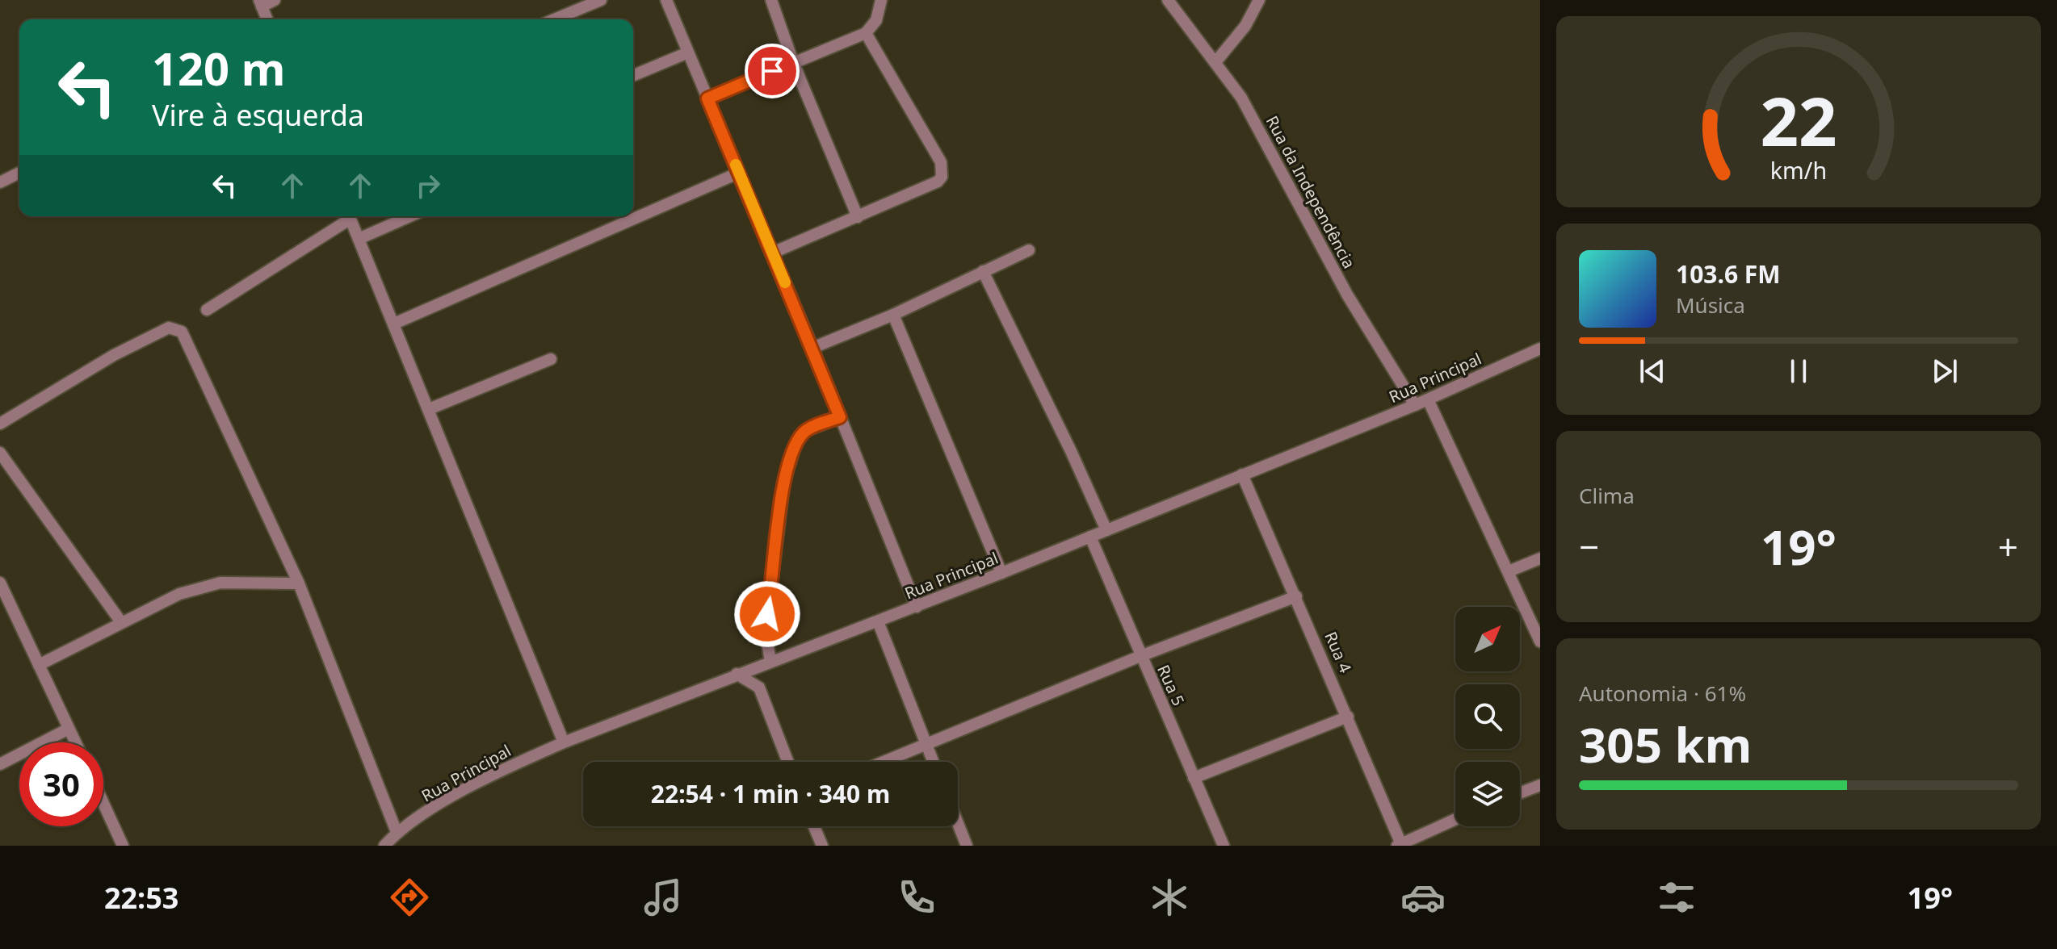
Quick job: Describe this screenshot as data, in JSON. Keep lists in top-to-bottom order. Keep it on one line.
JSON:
{"streets":{"street":["Rua da Independência","Rua Principal","Rua 4","Rua 5"]},"crossings":[["Rua da Independência","Rua Principal"],["Rua Principal","Rua 4"],["Rua Principal","Rua 5"]],"north":"top right","page":{"turn":["120 m","Vire à esquerda"],"song":["103.6 FM","Música"],"tile":["Clima",["Autonomia · 61%","305 km"]],"heat":["−","19°","+"],"limit":"30","trip":"22:54 · 1 min · 340 m","tabs":["22:53","19°"],"gauge":["22","km/h"]}}
